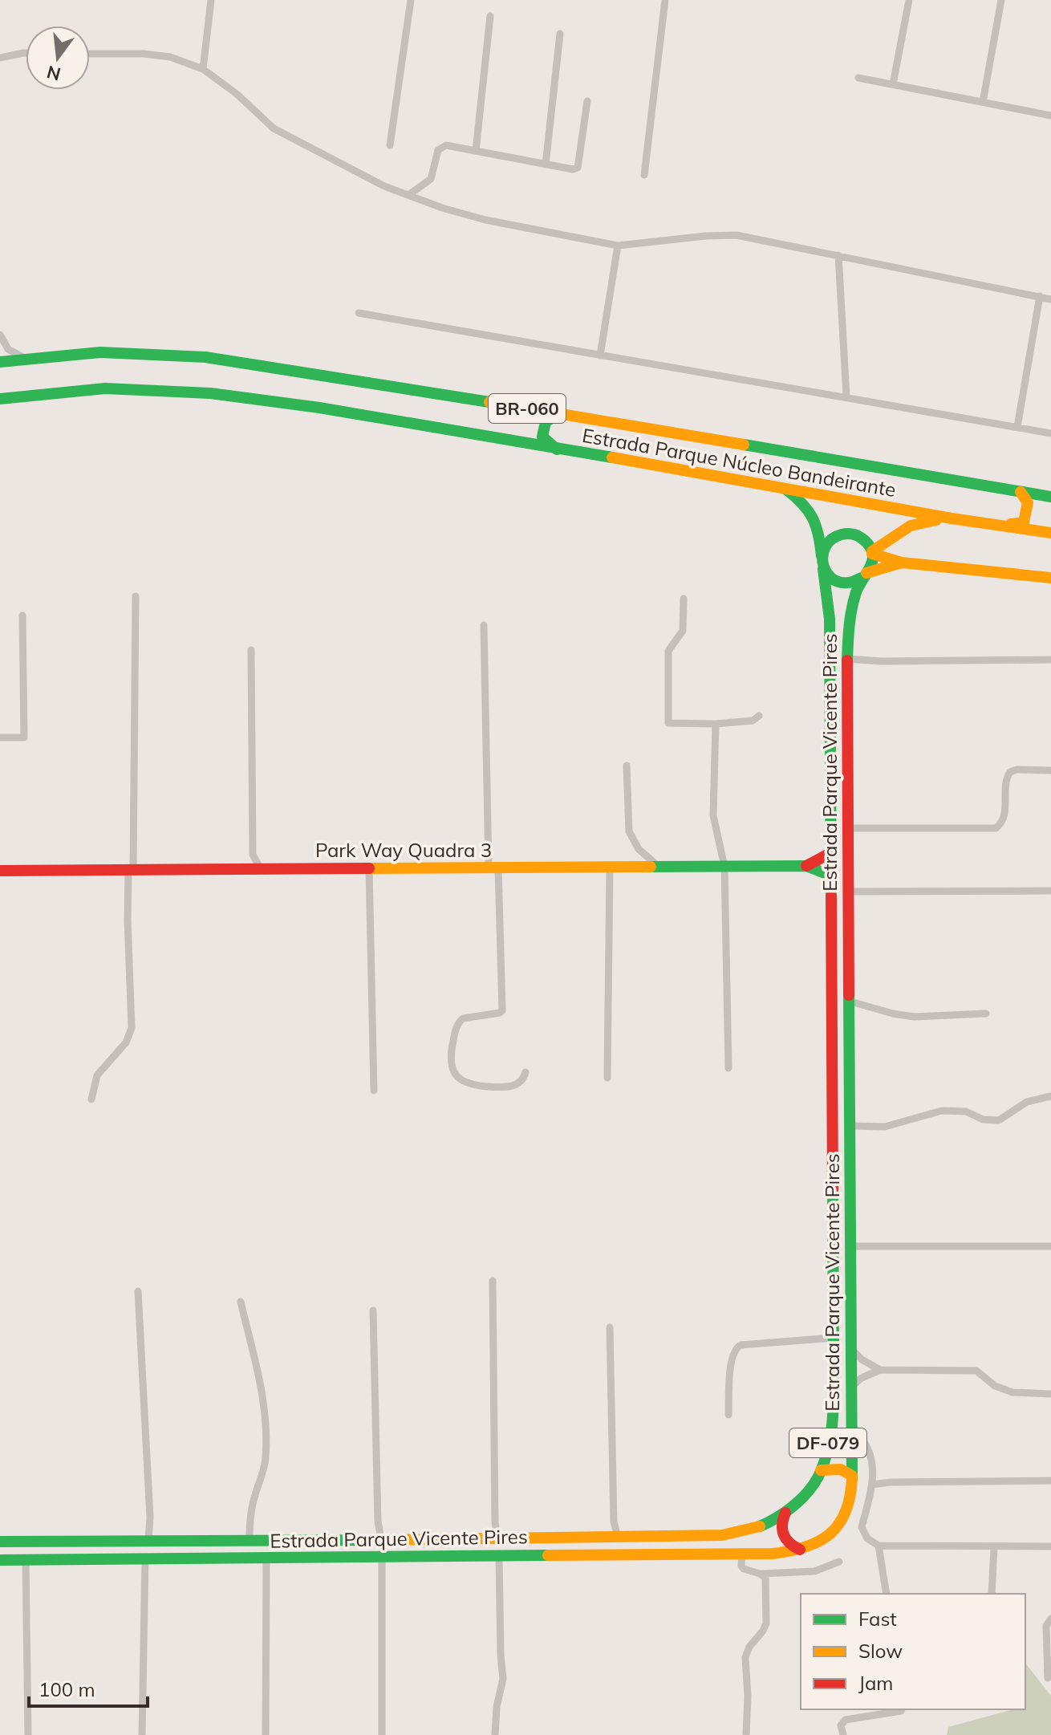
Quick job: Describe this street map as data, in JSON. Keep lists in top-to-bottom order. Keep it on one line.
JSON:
{"streets":{"main road":["BR-060","Estrada Parque Núcleo Bandeirante","Estrada Parque Vicente Pires","Park Way Quadra 3","DF-079"]},"crossings":[["Estrada Parque Núcleo Bandeirante","Estrada Parque Vicente Pires"],["Estrada Parque Vicente Pires","Park Way Quadra 3"]],"legend":["Fast","Slow","Jam"],"scale_bar":"100 m","north":"bottom"}
